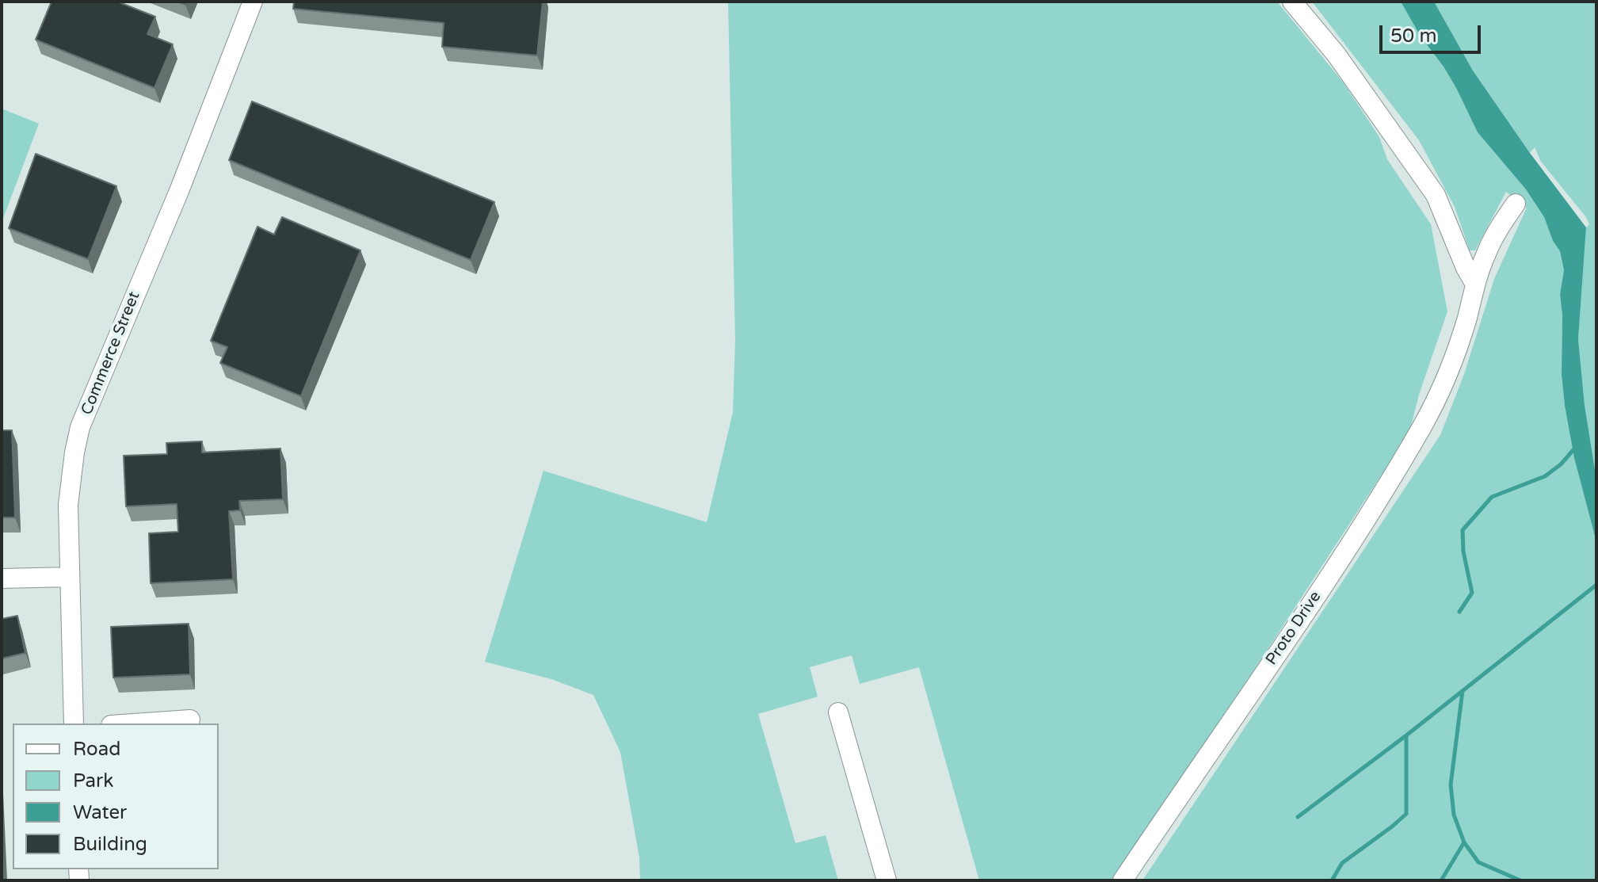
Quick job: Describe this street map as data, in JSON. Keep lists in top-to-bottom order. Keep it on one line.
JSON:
{"streets":{"street":["Commerce Street","Proto Drive"]},"legend":["Road","Park","Water","Building"],"scale_bar":"50 m"}
